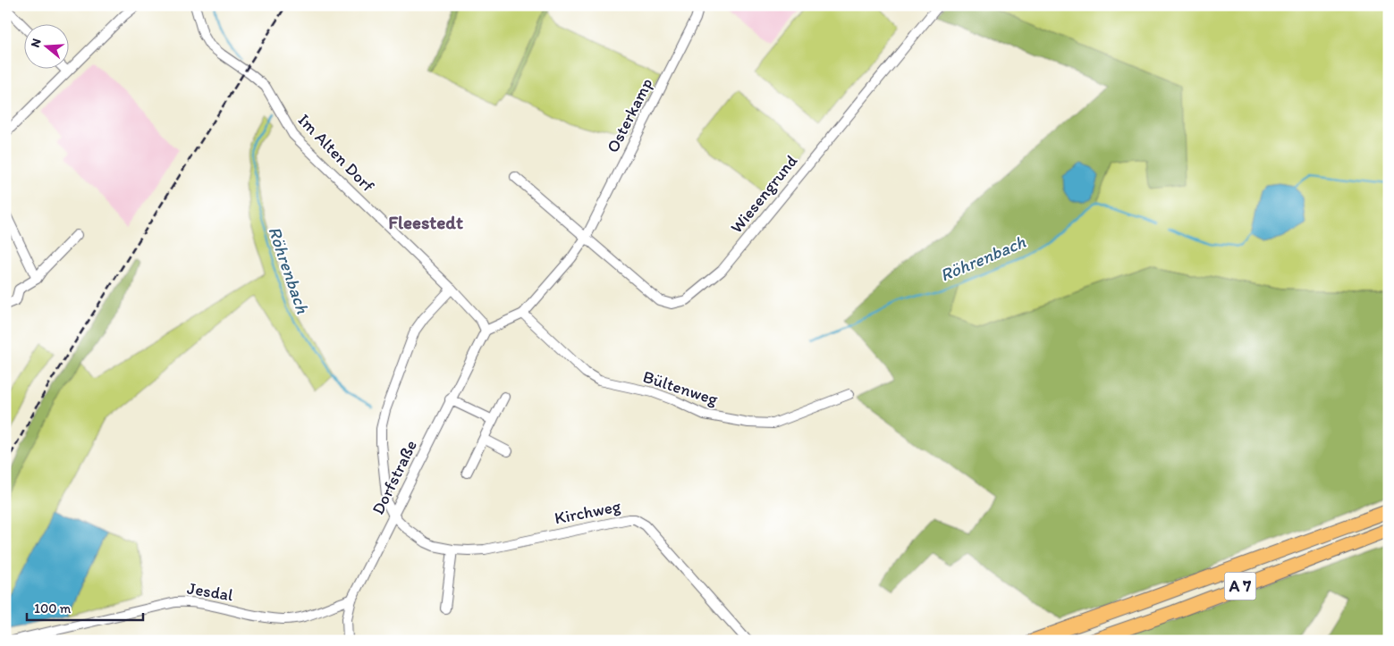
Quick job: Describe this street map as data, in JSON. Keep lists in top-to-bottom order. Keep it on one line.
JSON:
{"streets":{"highway":["A 7"],"street":["Osterkamp","Im Alten Dorf","Wiesengrund","Bültenweg","Dorfstraße","Kirchweg","Jesdal"]},"crossings":[["Osterkamp","Im Alten Dorf"],["Osterkamp","Wiesengrund"],["Osterkamp","Bültenweg"],["Osterkamp","Dorfstraße"],["Im Alten Dorf","Dorfstraße"],["Dorfstraße","Kirchweg"],["Dorfstraße","Jesdal"]],"districts":["Fleestedt"],"water":["Röhrenbach"],"scale_bar":"100 m","north":"left"}
